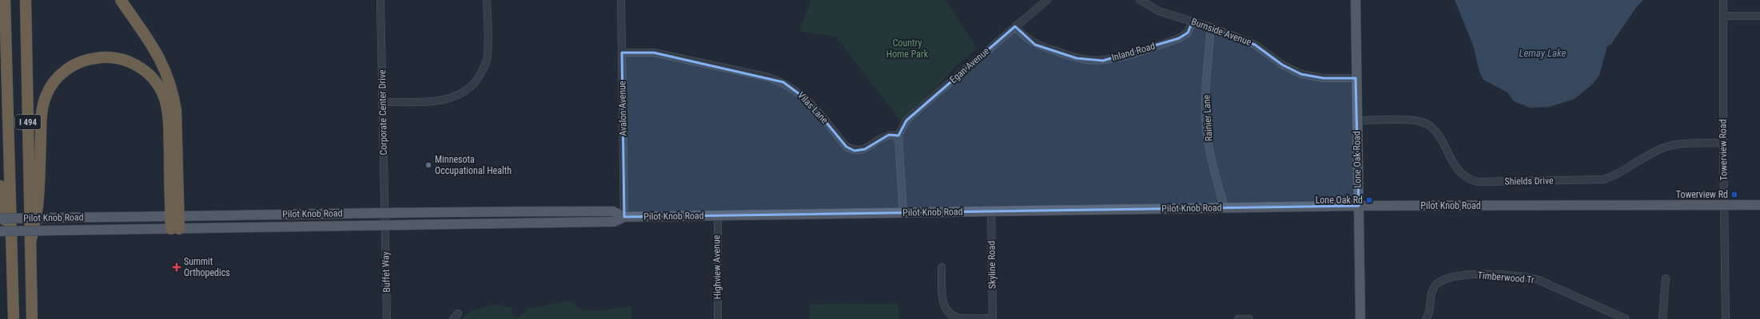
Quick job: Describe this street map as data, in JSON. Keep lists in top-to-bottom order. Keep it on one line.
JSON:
{"streets":{"highway":["I 494"],"main road":["Lone Oak Road","Pilot Knob Road"],"street":["Burnside Avenue","Inland Road","Egan Avenue","Vilas Lane","Avalon Avenue","Corporate Center Drive","Rainier Lane","Towerview Road","Shields Drive","Skyline Road","Highview Avenue","Buffet Way","Timberwood Tr"]},"crossings":[["Burnside Avenue","Inland Road"],["Burnside Avenue","Rainier Lane"],["Burnside Avenue","Lone Oak Road"],["Inland Road","Egan Avenue"],["Egan Avenue","Vilas Lane"],["Vilas Lane","Avalon Avenue"],["Avalon Avenue","Pilot Knob Road"],["Corporate Center Drive","Pilot Knob Road"],["Corporate Center Drive","Buffet Way"],["Rainier Lane","Pilot Knob Road"],["Towerview Road","Shields Drive"],["Towerview Road","Pilot Knob Road"],["Lone Oak Road","Shields Drive"],["Lone Oak Road","Pilot Knob Road"],["Pilot Knob Road","Skyline Road"],["Pilot Knob Road","Highview Avenue"],["Pilot Knob Road","Buffet Way"]],"water":["Lemay Lake"],"parks":["Country Home Park"],"places":{"other":["Minnesota Occupational Health"],"transit":["Towerview Rd","Lone Oak Rd"],"health":["Summit Orthopedics"]}}
